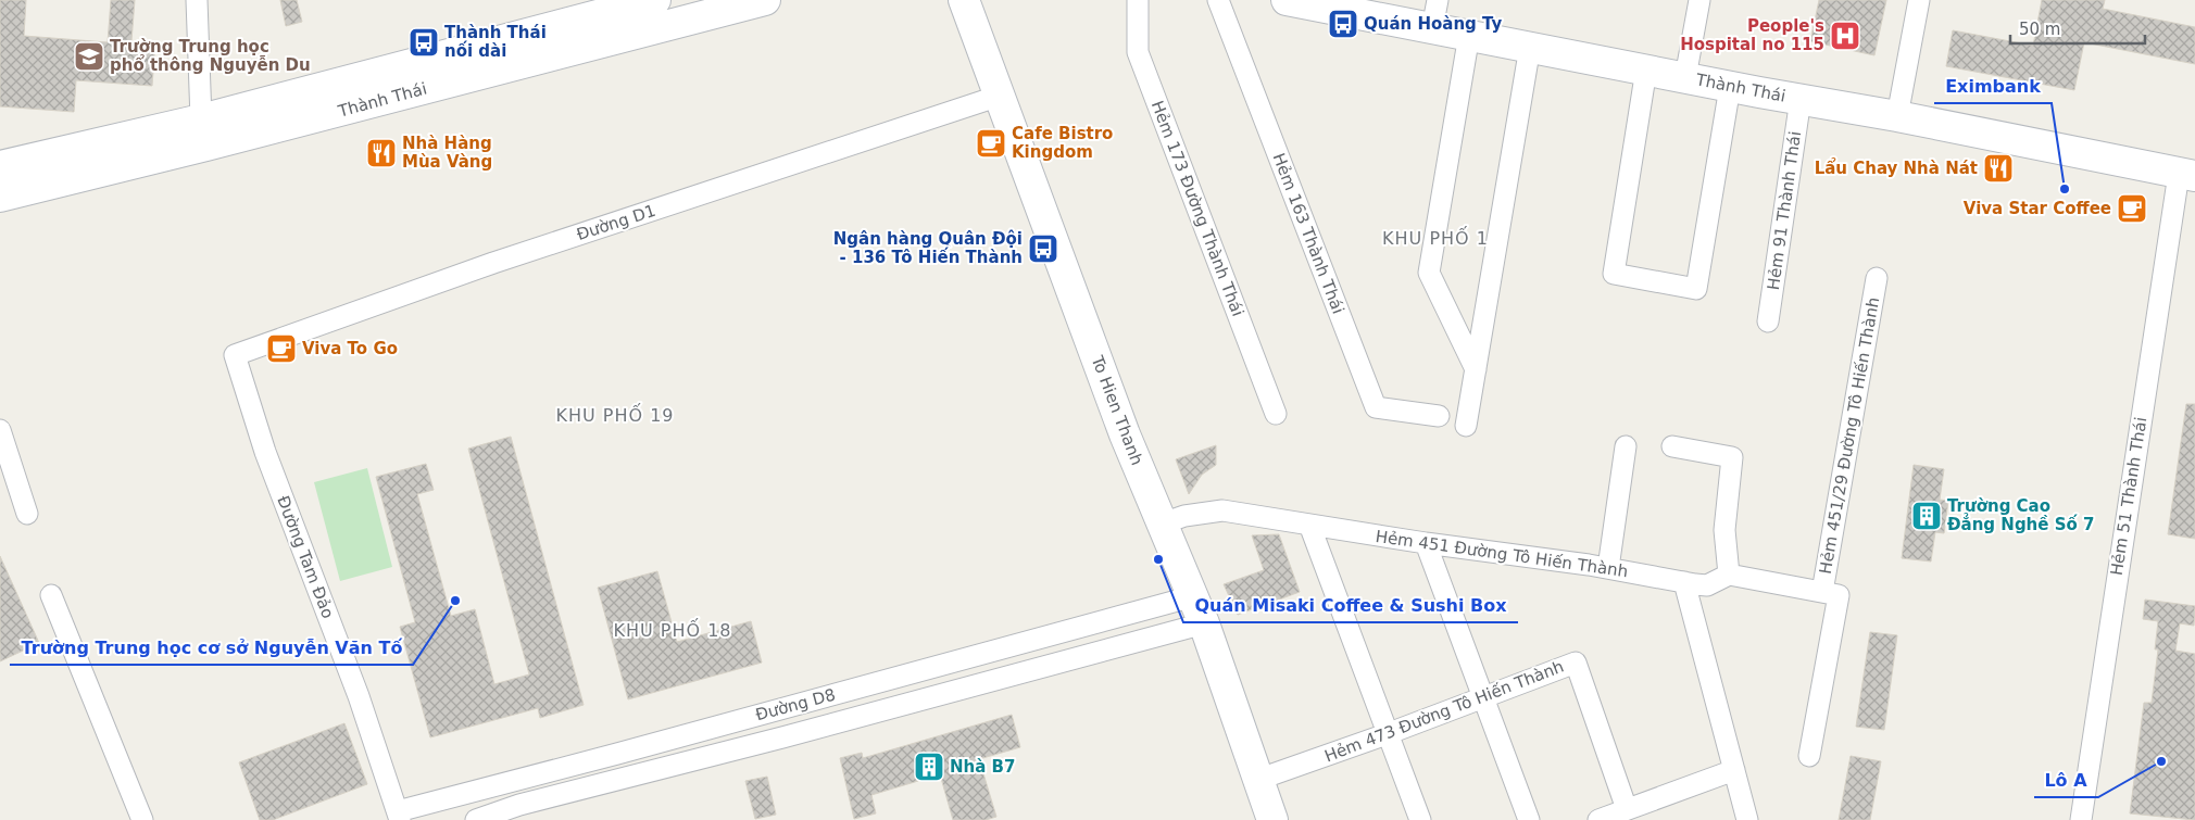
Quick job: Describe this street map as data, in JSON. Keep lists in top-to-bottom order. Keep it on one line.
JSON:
{"streets":{"main road":["Thành Thái","To Hien Thanh"],"street":["Hẻm 173 Đường Thành Thái","Hẻm 91 Thành Thái","Đường D1","Hẻm 163 Thành Thái","Hẻm 451/29 Đường Tô Hiến Thành","Hẻm 51 Thành Thái","Hẻm 451 Đường Tô Hiến Thành","Đường Tam Đảo","Đường D8","Hẻm 473 Đường Tô Hiến Thành"]},"crossings":[["Thành Thái","Hẻm 91 Thành Thái"],["Thành Thái","Hẻm 51 Thành Thái"],["Đường D1","To Hien Thanh"],["Đường D1","Đường Tam Đảo"],["To Hien Thanh","Hẻm 451 Đường Tô Hiến Thành"],["To Hien Thanh","Đường D8"],["To Hien Thanh","Hẻm 473 Đường Tô Hiến Thành"],["Đường Tam Đảo","Đường D8"]],"districts":["KHU PHỐ 1","KHU PHỐ 19","KHU PHỐ 18"],"places":{"bus stop":["Quán Hoàng Ty","Thành Thái nối dài","Ngân hàng Quân Đội - 136 Tô Hiến Thành"],"hospital":["People's Hospital no 115"],"school or university":["Trường Trung học phổ thông Nguyễn Du"],"cafe":["Cafe Bistro Kingdom","Viva Star Coffee","Viva To Go"],"restaurant":["Nhà Hàng Mùa Vàng","Lẩu Chay Nhà Nát"],"other":["Eximbank","Quán Misaki Coffee & Sushi Box","Trường Trung học cơ sở Nguyễn Văn Tố","Lô A"],"building":["Trường Cao Đẳng Nghề Số 7","Nhà B7"]},"scale_bar":"50 m"}
